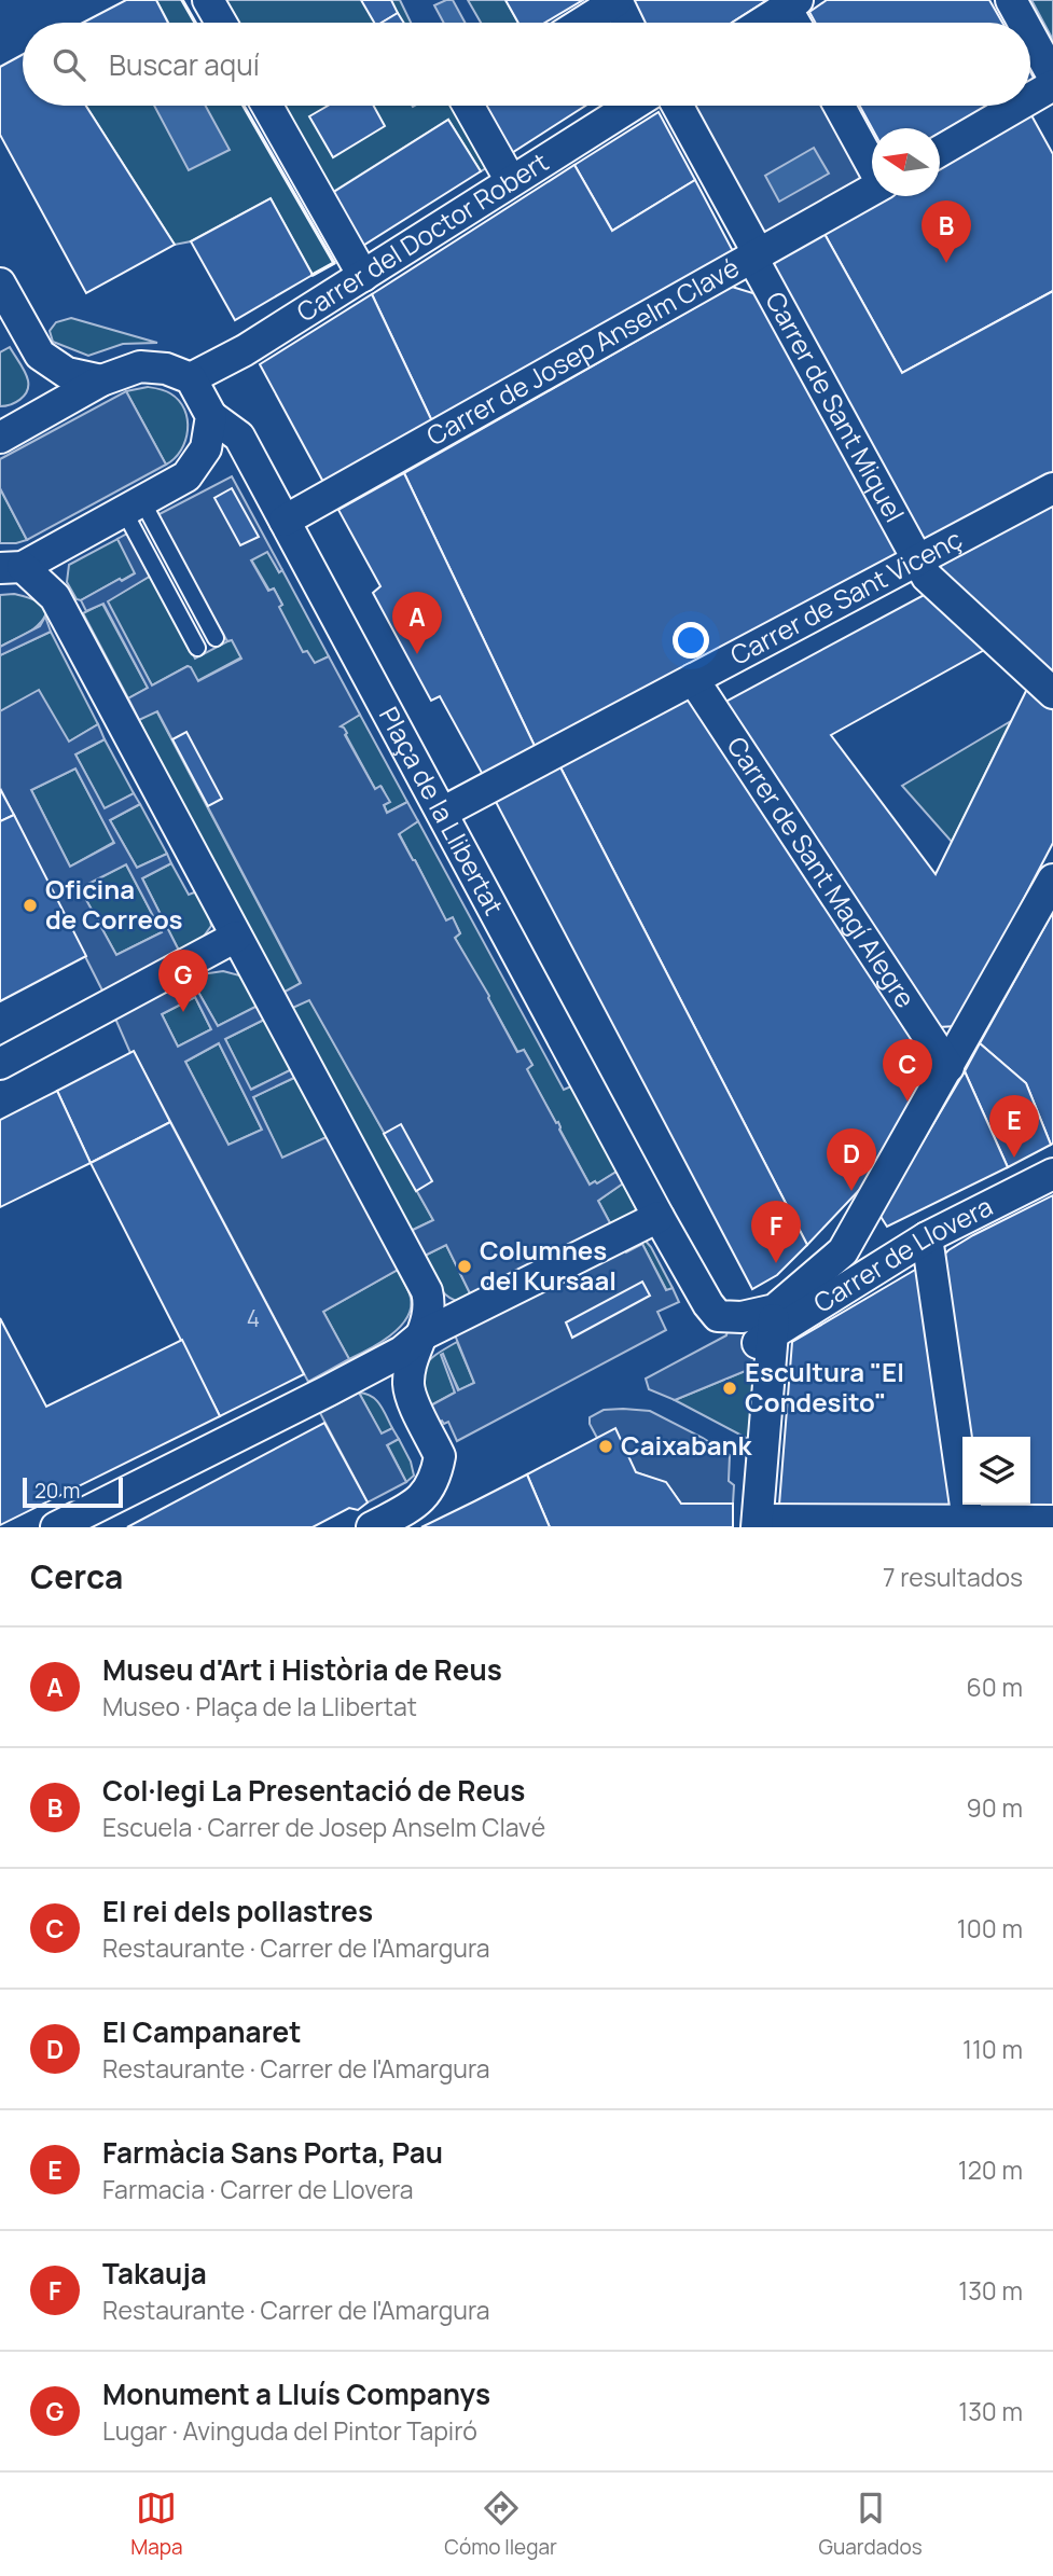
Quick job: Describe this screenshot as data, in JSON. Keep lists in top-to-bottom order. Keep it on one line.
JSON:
{"streets":{"street":["Carrer del Doctor Robert","Carrer de Josep Anselm Clavé","Carrer de Sant Miquel","Carrer de Sant Vicenç","Plaça de la Llibertat","Carrer de Sant Magí Alegre","Carrer de Llovera"]},"crossings":[["Carrer de Josep Anselm Clavé","Carrer de Sant Miquel"],["Carrer de Josep Anselm Clavé","Plaça de la Llibertat"],["Carrer de Sant Miquel","Carrer de Sant Vicenç"],["Carrer de Sant Vicenç","Plaça de la Llibertat"],["Carrer de Sant Vicenç","Carrer de Sant Magí Alegre"],["Plaça de la Llibertat","Carrer de Llovera"]],"places":["Oficina de Correos","Columnes del Kursaal","Escultura \"El Condesito\"","Caixabank"],"house_numbers":["4"],"scale_bar":"20 m","north":"left","page":{"search":"Buscar aquí","pins":["B","A","G","C","E","D","F"],"scale":"20 m","heading":["Cerca","7 resultados"],"list":[{"mark":"A","name":"Museu d'Art i Història de Reus","note":"Museo · Plaça de la Llibertat","value":"60 m"},{"mark":"B","name":"Col·legi La Presentació de Reus","note":"Escuela · Carrer de Josep Anselm Clavé","value":"90 m"},{"mark":"C","name":"El rei dels pollastres","note":"Restaurante · Carrer de l'Amargura","value":"100 m"},{"mark":"D","name":"El Campanaret","note":"Restaurante · Carrer de l'Amargura","value":"110 m"},{"mark":"E","name":"Farmàcia Sans Porta, Pau","note":"Farmacia · Carrer de Llovera","value":"120 m"},{"mark":"F","name":"Takauja","note":"Restaurante · Carrer de l'Amargura","value":"130 m"},{"mark":"G","name":"Monument a Lluís Companys","note":"Lugar · Avinguda del Pintor Tapiró","value":"130 m"}],"nav":["Mapa","Cómo llegar","Guardados"]}}
